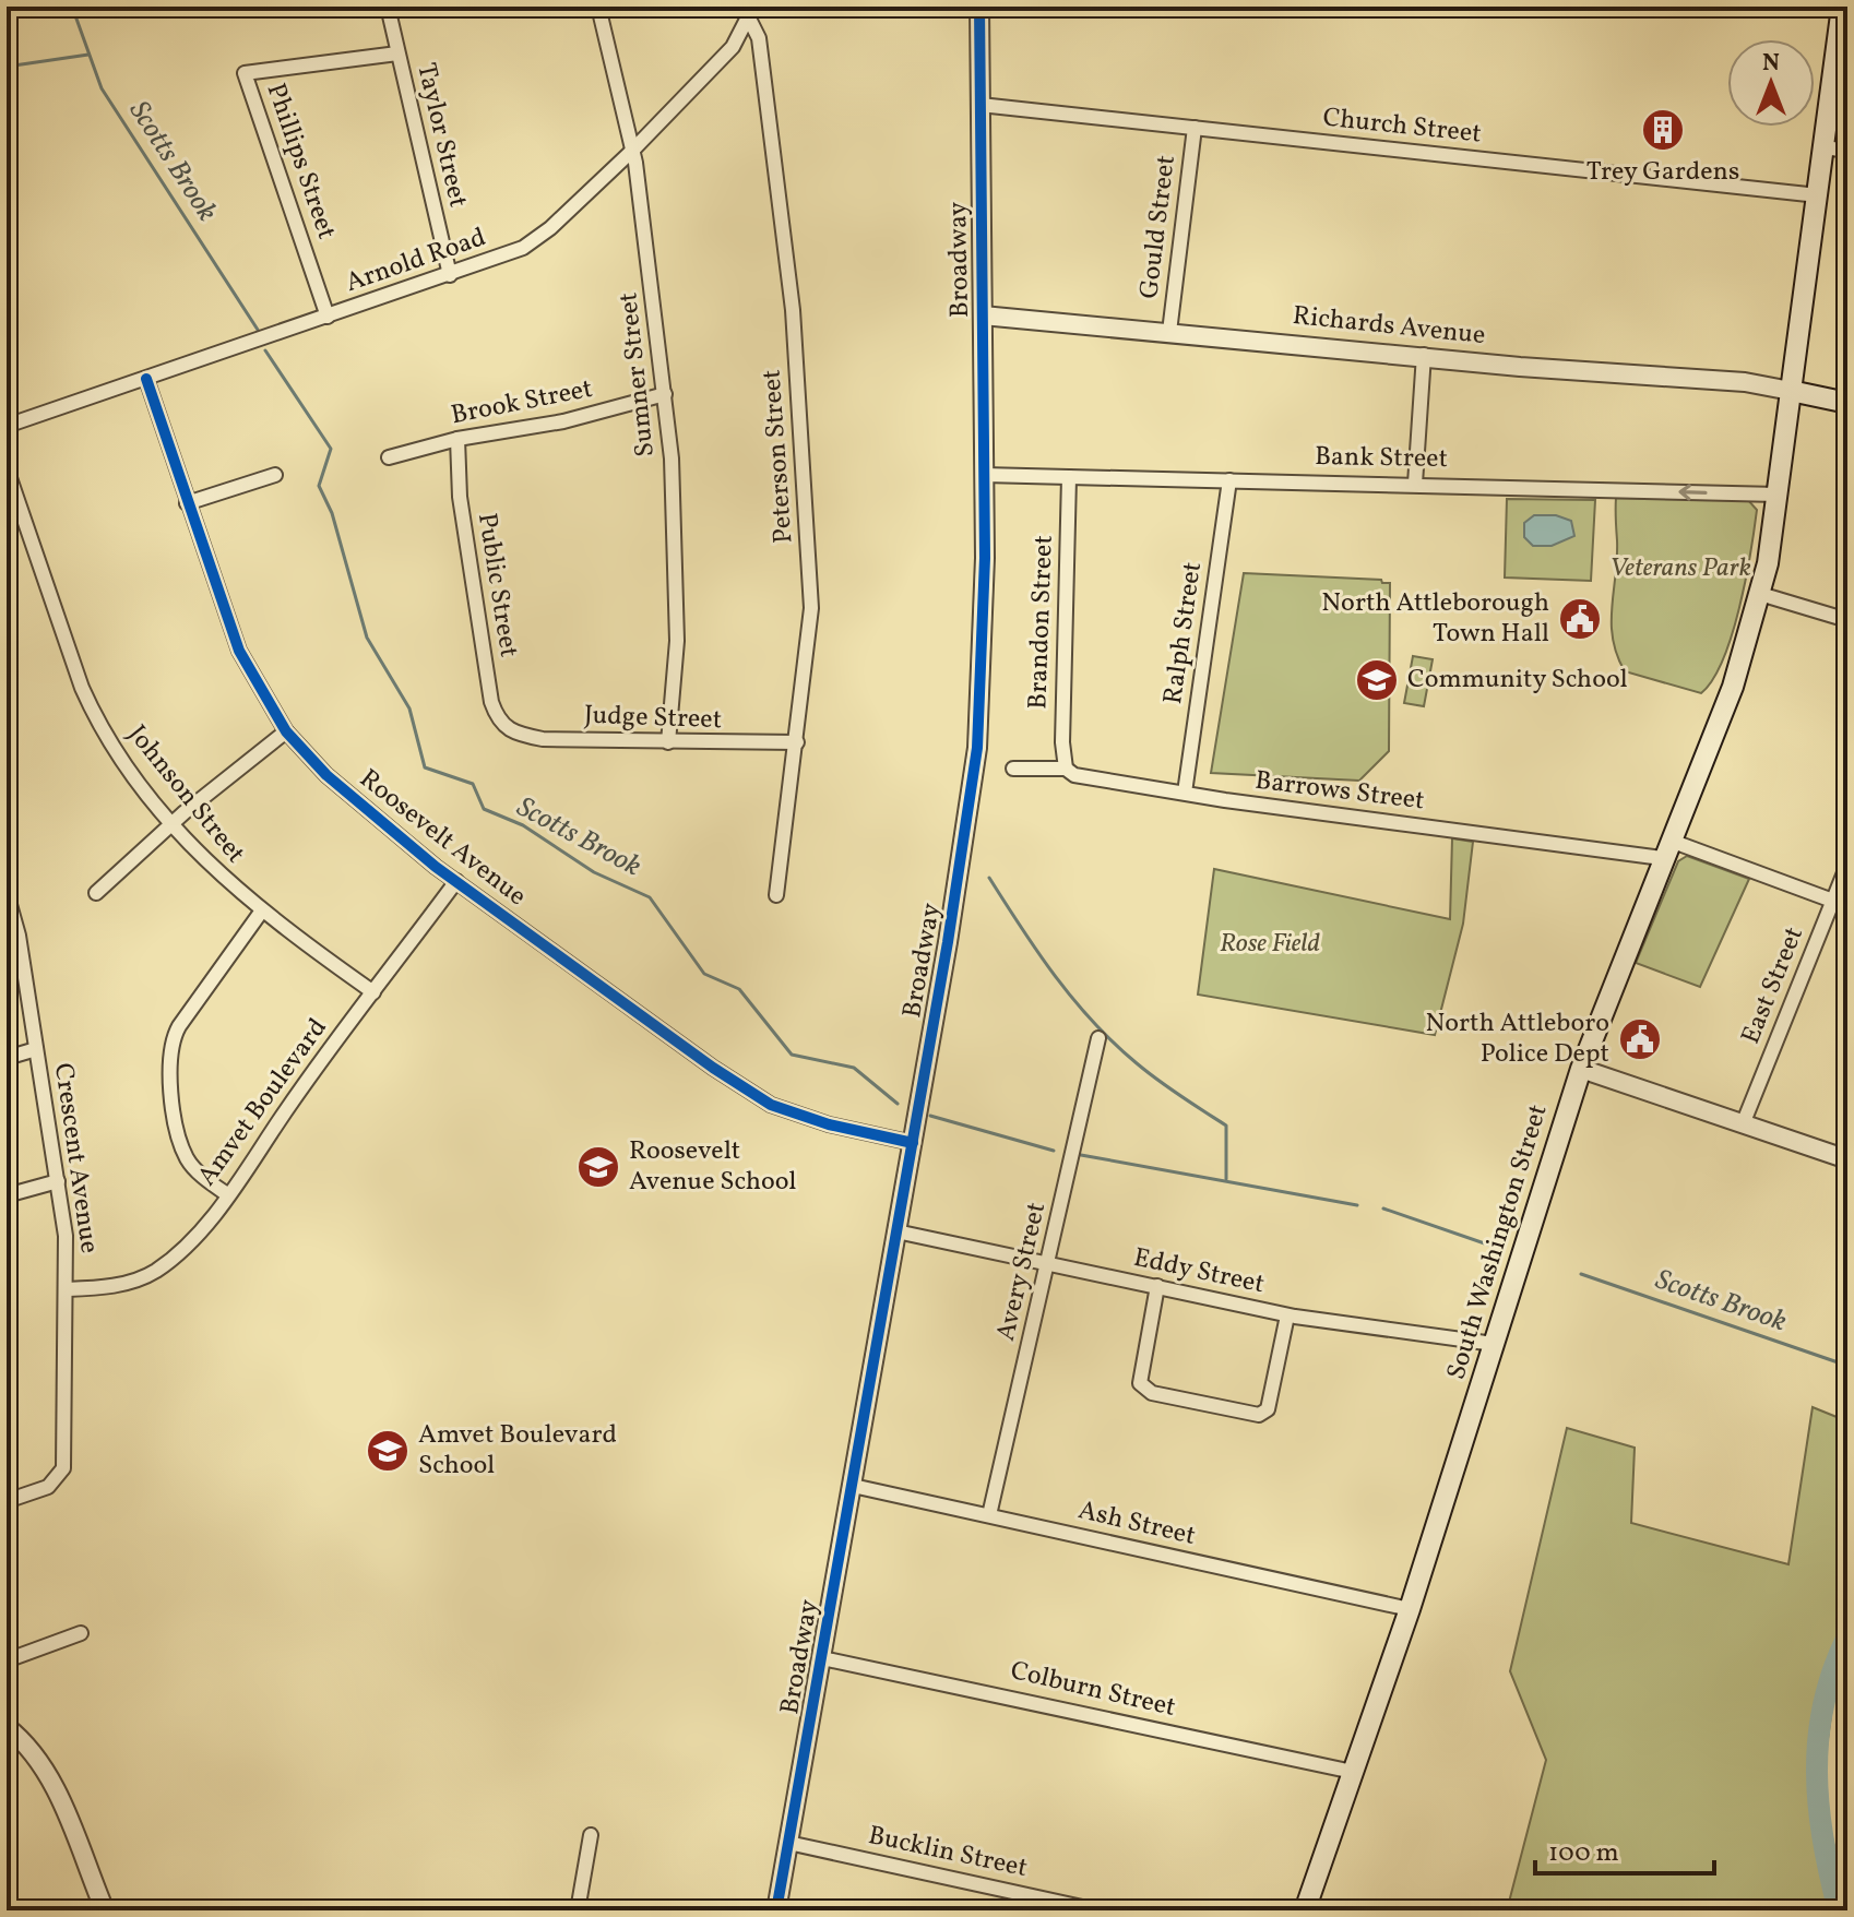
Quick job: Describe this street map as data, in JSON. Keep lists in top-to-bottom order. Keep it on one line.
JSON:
{"streets":{"main road":["South Washington Street"],"street":["Church Street","Taylor Street","Phillips Street","Gould Street","Broadway","Arnold Road","Richards Avenue","Sumner Street","Brook Street","Peterson Street","Bank Street","Public Street","Brandon Street","Ralph Street","Judge Street","Barrows Street","Johnson Street","Roosevelt Avenue","East Street","Amvet Boulevard","Crescent Avenue","Avery Street","Eddy Street","Ash Street","Colburn Street","Bucklin Street"]},"crossings":[["Church Street","Gould Street"],["Church Street","Broadway"],["Church Street","South Washington Street"],["Taylor Street","Phillips Street"],["Taylor Street","Arnold Road"],["Phillips Street","Arnold Road"],["Gould Street","Richards Avenue"],["Broadway","Richards Avenue"],["Broadway","Bank Street"],["Broadway","Roosevelt Avenue"],["Broadway","Eddy Street"],["Broadway","Ash Street"],["Broadway","Colburn Street"],["Broadway","Bucklin Street"],["Arnold Road","Sumner Street"],["Arnold Road","Peterson Street"],["Arnold Road","Roosevelt Avenue"],["Richards Avenue","South Washington Street"],["Sumner Street","Brook Street"],["Sumner Street","Judge Street"],["Brook Street","Public Street"],["Peterson Street","Judge Street"],["Bank Street","Brandon Street"],["Bank Street","Ralph Street"],["Bank Street","South Washington Street"],["Public Street","Judge Street"],["Brandon Street","Barrows Street"],["Ralph Street","Barrows Street"],["Barrows Street","East Street"],["Barrows Street","South Washington Street"],["Johnson Street","Amvet Boulevard"],["Roosevelt Avenue","Amvet Boulevard"],["Amvet Boulevard","Crescent Avenue"],["South Washington Street","Eddy Street"],["South Washington Street","Ash Street"],["South Washington Street","Colburn Street"],["Avery Street","Eddy Street"],["Avery Street","Ash Street"]],"one_way":["Bank Street"],"water":["Scotts Brook"],"parks":["Veterans Park","Rose Field"],"places":{"building":["Trey Gardens"],"public building":["North Attleborough Town Hall","North Attleboro Police Dept"],"school or university":["Community School","Roosevelt Avenue School","Amvet Boulevard School"]},"scale_bar":"100 m","north":"top"}
